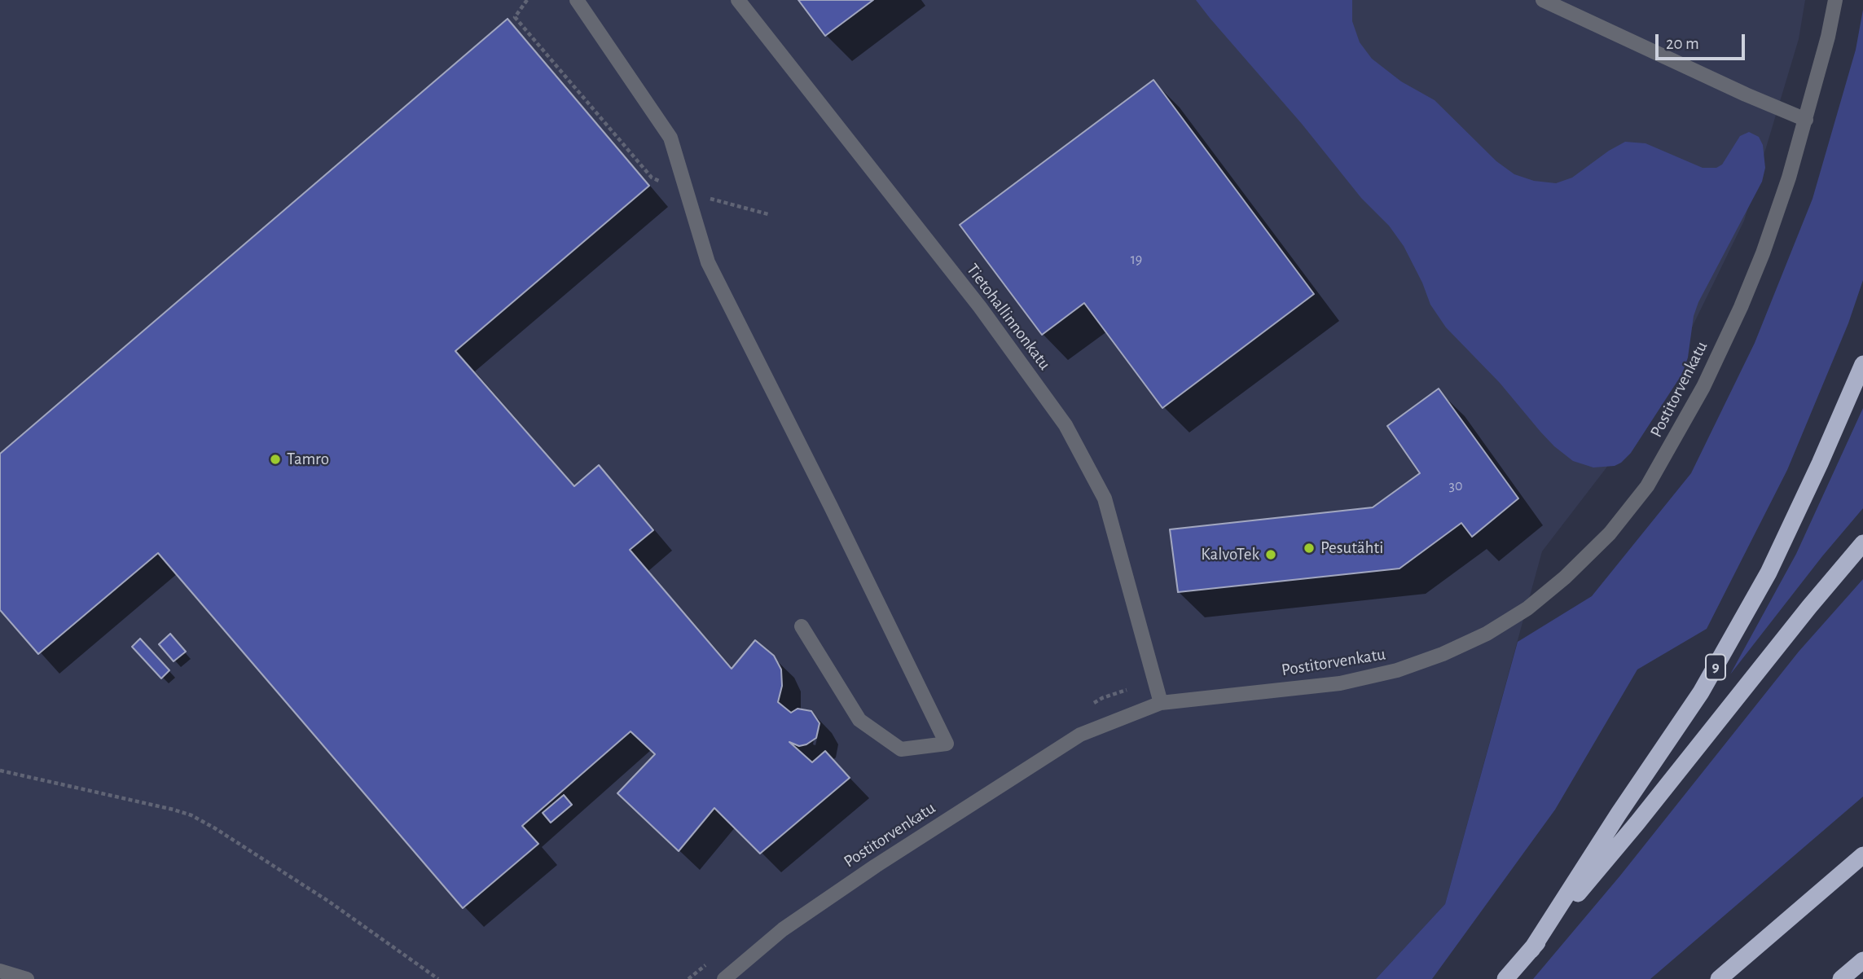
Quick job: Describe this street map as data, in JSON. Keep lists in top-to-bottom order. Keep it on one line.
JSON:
{"streets":{"highway":["9"],"street":["Tietohallinnonkatu","Postitorvenkatu"]},"crossings":[["Tietohallinnonkatu","Postitorvenkatu"]],"places":["Tamro","Pesutähti","KalvoTek"],"house_numbers":["19","30"],"scale_bar":"20 m"}
